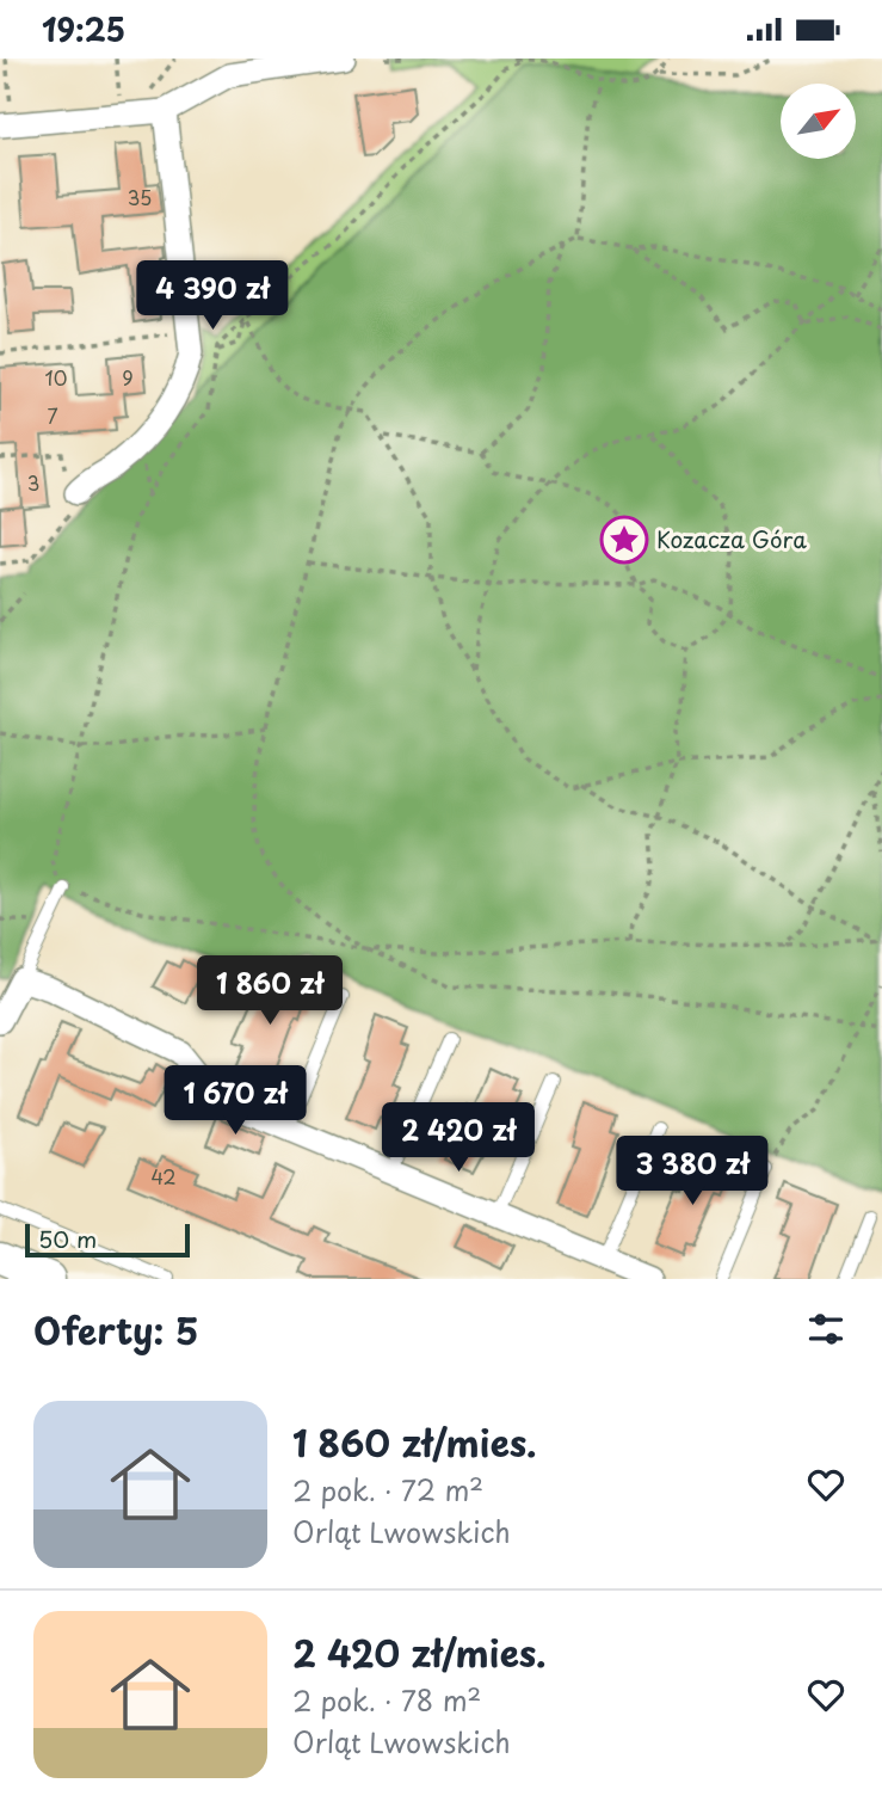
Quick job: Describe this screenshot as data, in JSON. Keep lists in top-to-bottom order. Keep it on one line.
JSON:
{"places":{"place":["Kozacza Góra"]},"house_numbers":["35","10","9","7","3","42"],"scale_bar":"50 m","north":"top right","page":{"status":"19:25","price":["4 390 zł","1 860 zł","1 670 zł","2 420 zł","3 380 zł"],"scale":"50 m","heading":"Oferty: 5","list":[{"name":"1 860 zł/mies.","note":"2 pok. · 72 m² · Orląt Lwowskich"},{"name":"2 420 zł/mies.","note":"2 pok. · 78 m² · Orląt Lwowskich"}]}}
